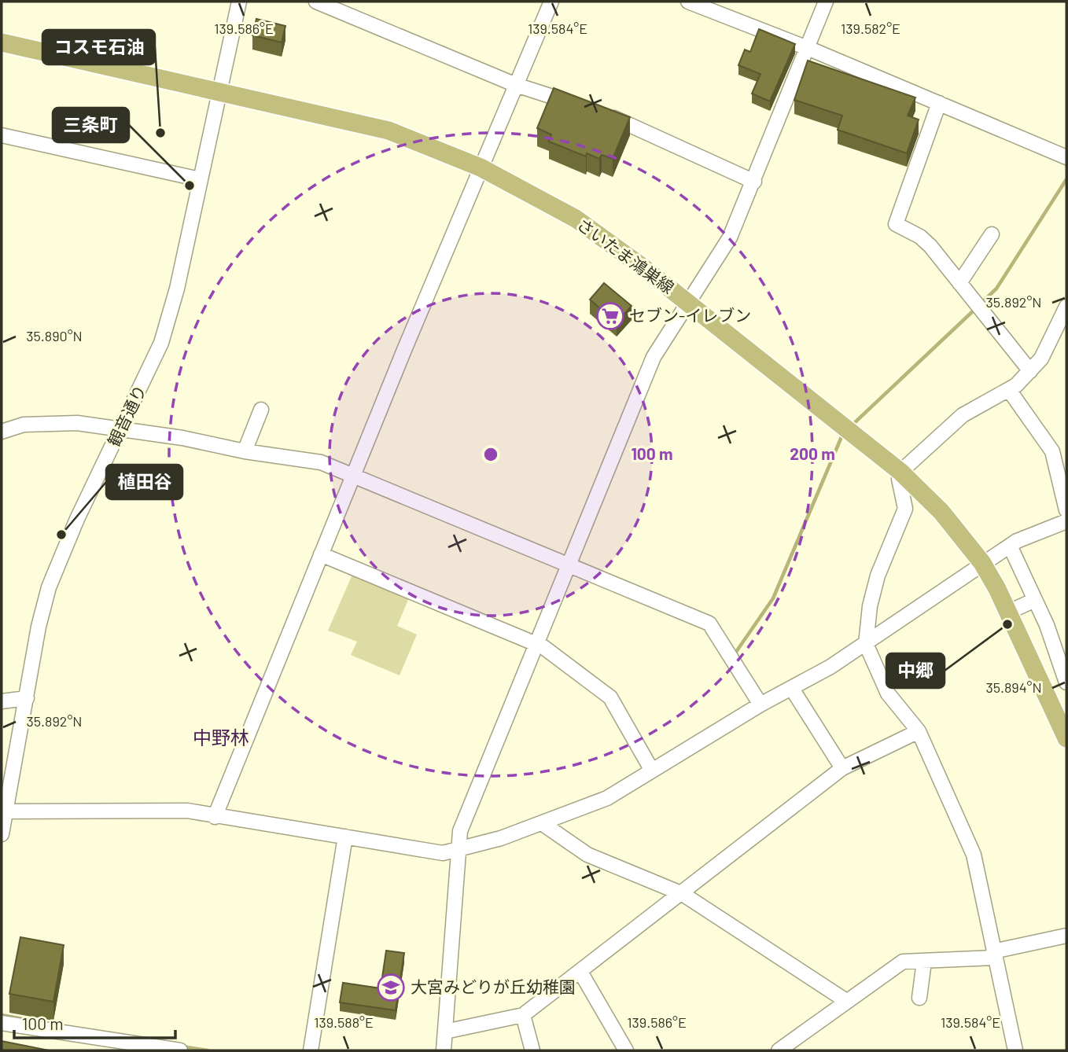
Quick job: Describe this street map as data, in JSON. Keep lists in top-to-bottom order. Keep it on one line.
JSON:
{"streets":{"main road":["さいたま鴻巣線"],"street":["観音通り"]},"crossings":[["さいたま鴻巣線","観音通り"]],"districts":["中野林"],"places":{"other":["コスモ石油","三条町","植田谷","中郷"],"supermarket":["セブン-イレブン"],"school or university":["大宮みどりが丘幼稚園"]},"scale_bar":"100 m","coordinates":["139.586°E","139.584°E","139.582°E","35.892°N","35.890°N","35.894°N","139.588°E"],"rings":["100 m","200 m"]}
